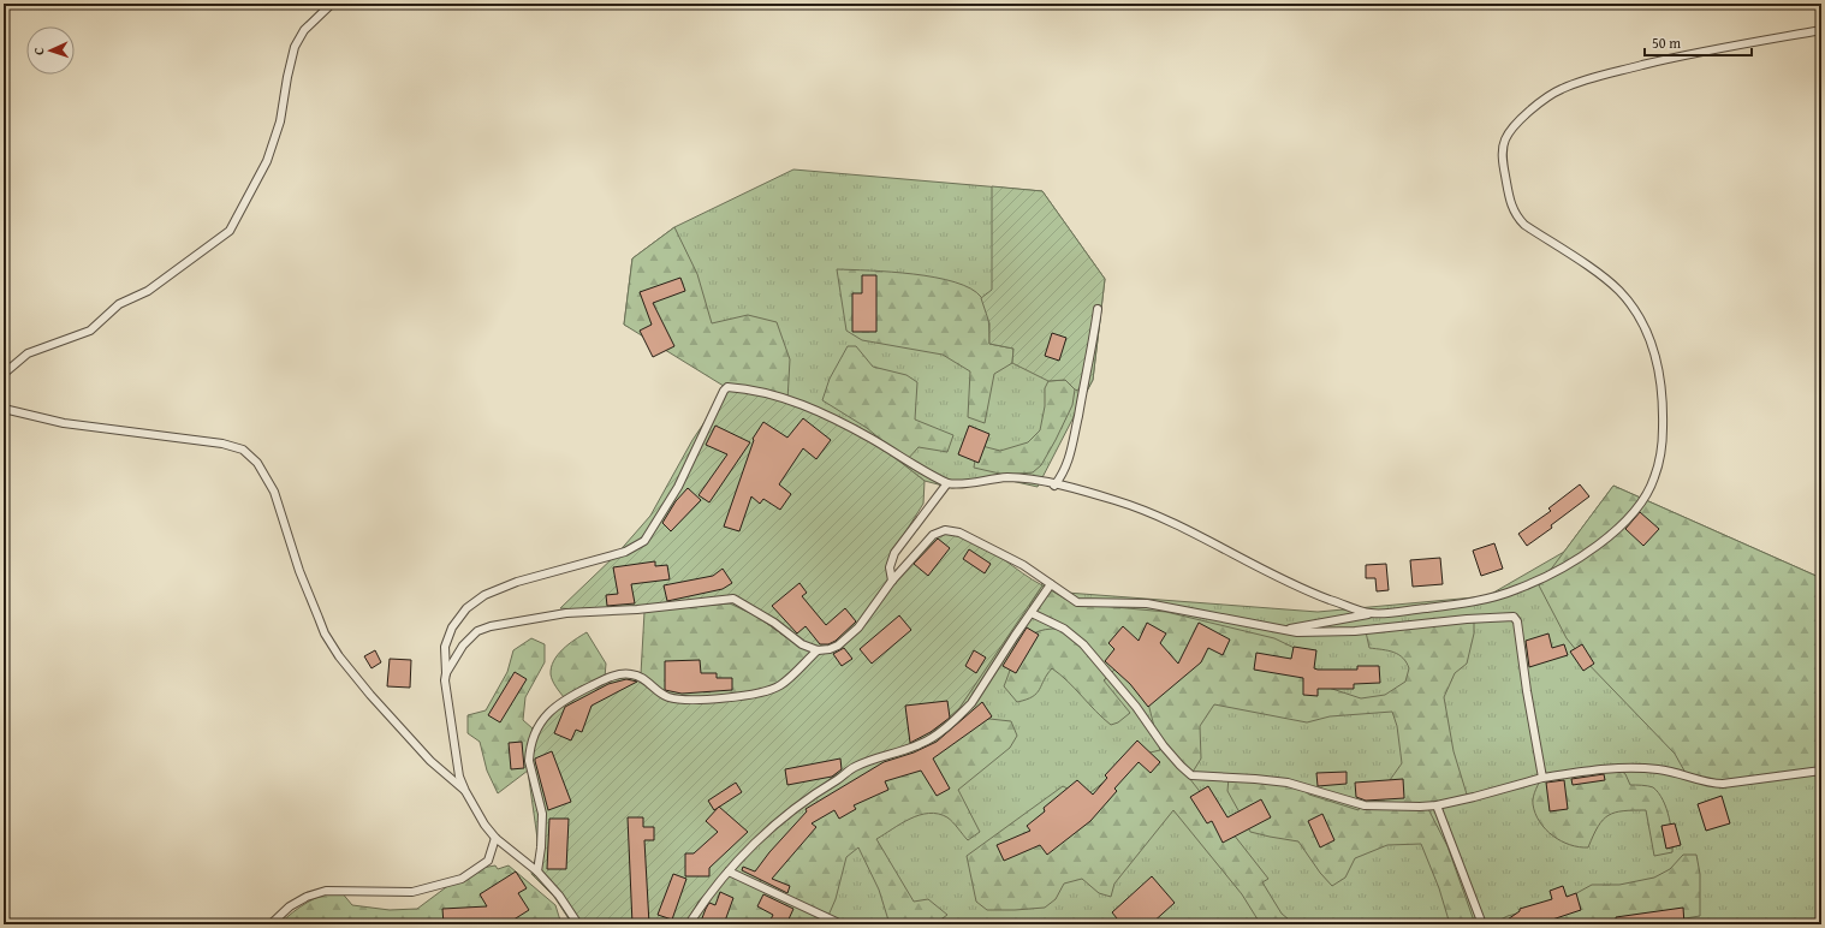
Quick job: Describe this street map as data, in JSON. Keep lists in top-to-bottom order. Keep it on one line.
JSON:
{"scale_bar":"50 m","north":"left"}
